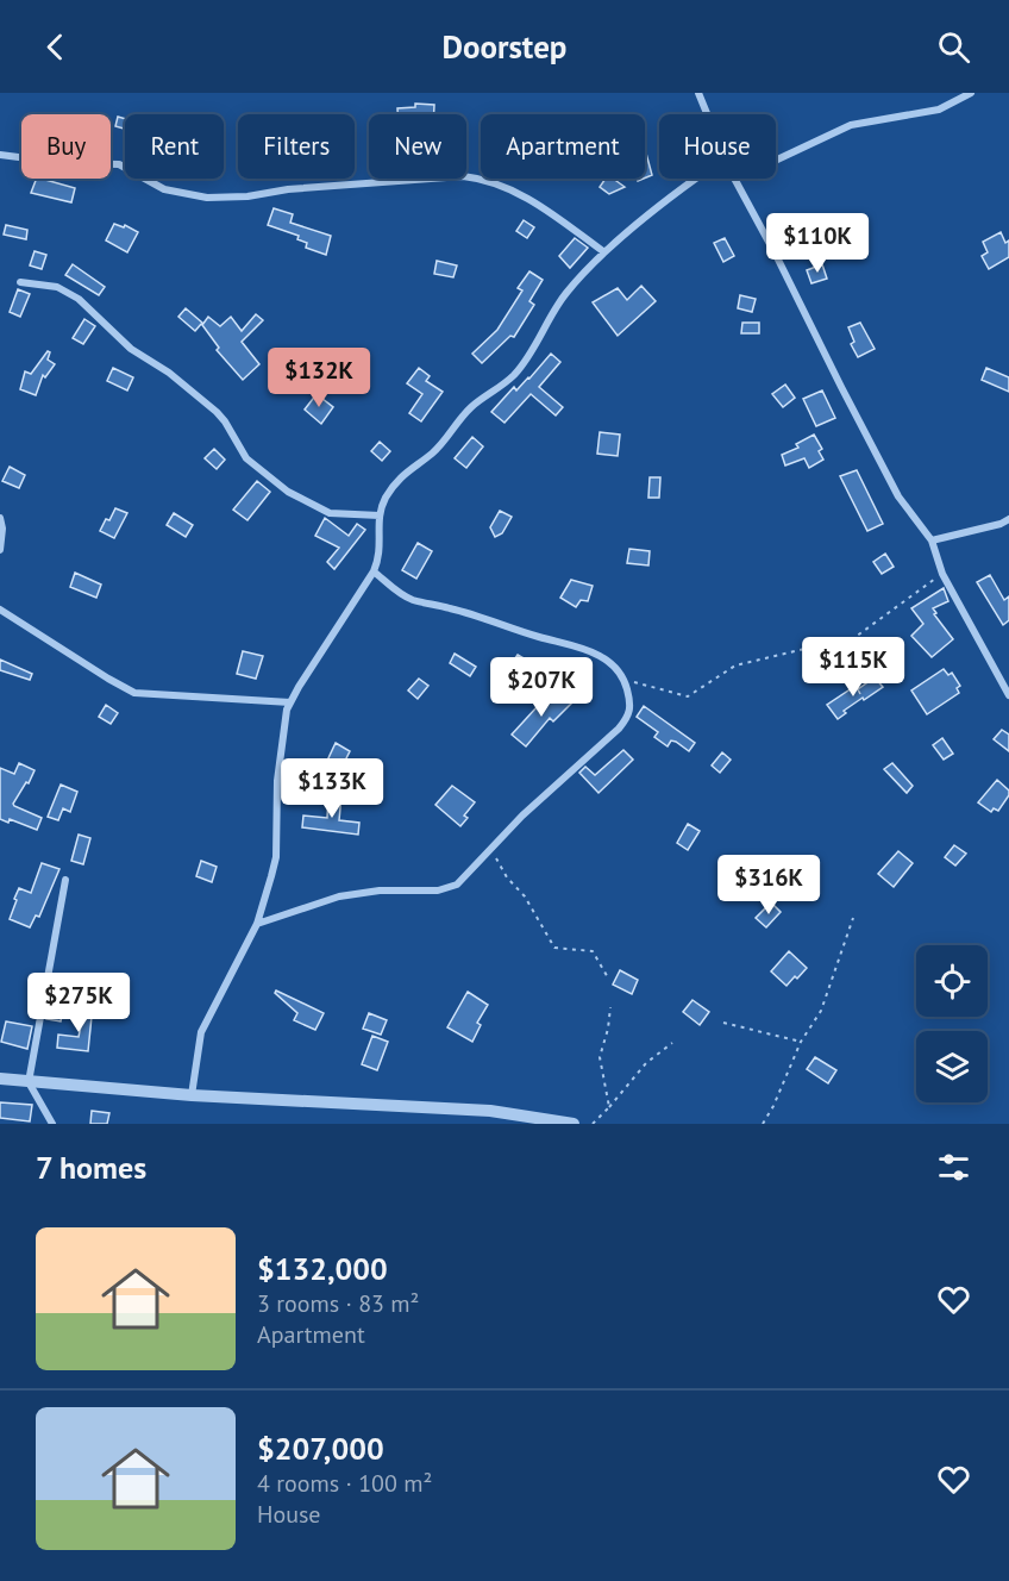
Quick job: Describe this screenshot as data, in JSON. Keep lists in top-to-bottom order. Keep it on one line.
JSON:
{"page":{"header":"Doorstep","chip":["Buy","Rent","Filters","New","Apartment","House"],"price":["$110K","$132K","$115K","$207K","$133K","$316K","$275K"],"heading":"7 homes","list":[{"name":"$132,000","note":"3 rooms · 83 m² · Apartment"},{"name":"$207,000","note":"4 rooms · 100 m² · House"}]}}
